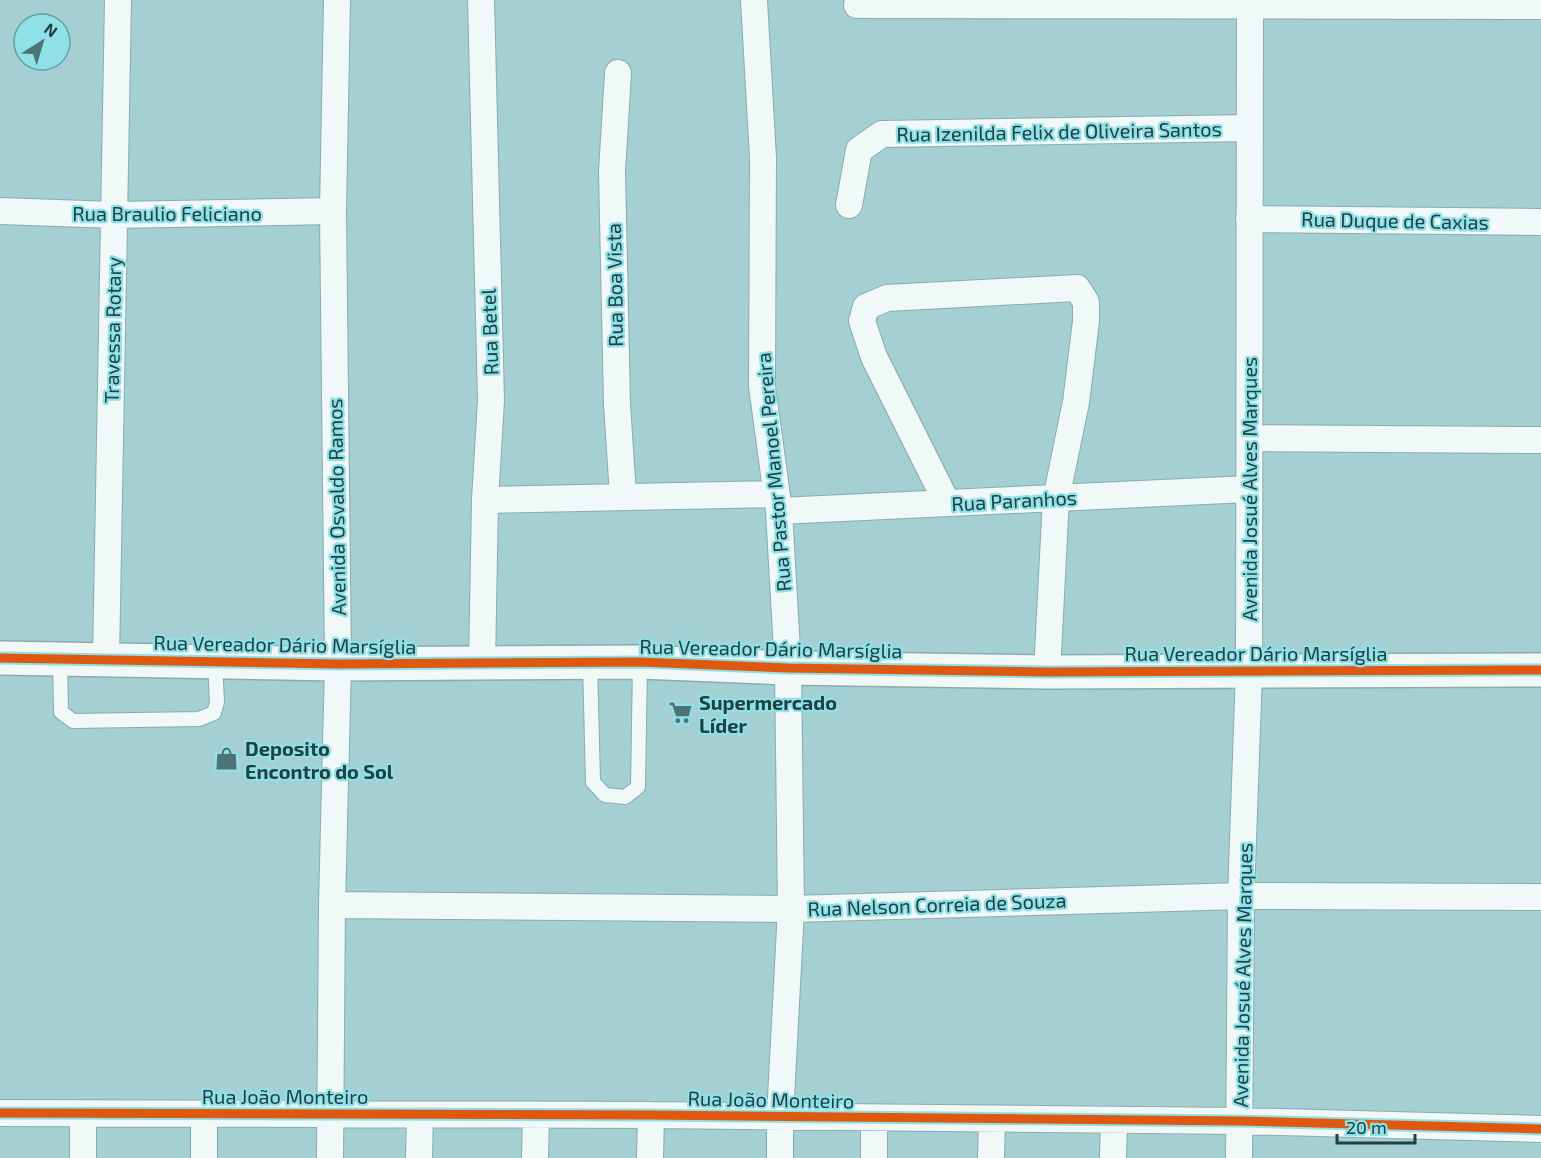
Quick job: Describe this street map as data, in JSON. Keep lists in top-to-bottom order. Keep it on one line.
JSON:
{"streets":{"street":["Rua Izenilda Felix de Oliveira Santos","Rua Braulio Feliciano","Rua Duque de Caxias","Rua Boa Vista","Travessa Rotary","Rua Betel","Rua Pastor Manoel Pereira","Avenida Josué Alves Marques","Rua Paranhos","Avenida Osvaldo Ramos","Rua Vereador Dário Marsíglia","Rua Nelson Correia de Souza","Rua João Monteiro"]},"crossings":[["Rua Izenilda Felix de Oliveira Santos","Avenida Josué Alves Marques"],["Rua Braulio Feliciano","Travessa Rotary"],["Rua Braulio Feliciano","Avenida Osvaldo Ramos"],["Rua Duque de Caxias","Avenida Josué Alves Marques"],["Rua Boa Vista","Rua Paranhos"],["Travessa Rotary","Rua Vereador Dário Marsíglia"],["Rua Betel","Rua Paranhos"],["Rua Betel","Rua Vereador Dário Marsíglia"],["Rua Pastor Manoel Pereira","Rua Paranhos"],["Rua Pastor Manoel Pereira","Rua Vereador Dário Marsíglia"],["Rua Pastor Manoel Pereira","Rua Nelson Correia de Souza"],["Rua Pastor Manoel Pereira","Rua João Monteiro"],["Avenida Josué Alves Marques","Rua Paranhos"],["Avenida Josué Alves Marques","Rua Vereador Dário Marsíglia"],["Avenida Josué Alves Marques","Rua Nelson Correia de Souza"],["Avenida Josué Alves Marques","Rua João Monteiro"],["Avenida Osvaldo Ramos","Rua Vereador Dário Marsíglia"],["Avenida Osvaldo Ramos","Rua Nelson Correia de Souza"],["Avenida Osvaldo Ramos","Rua João Monteiro"]],"places":{"supermarket":["Supermercado Líder"],"shop":["Deposito Encontro do Sol"]},"scale_bar":"20 m","north":"top right"}
